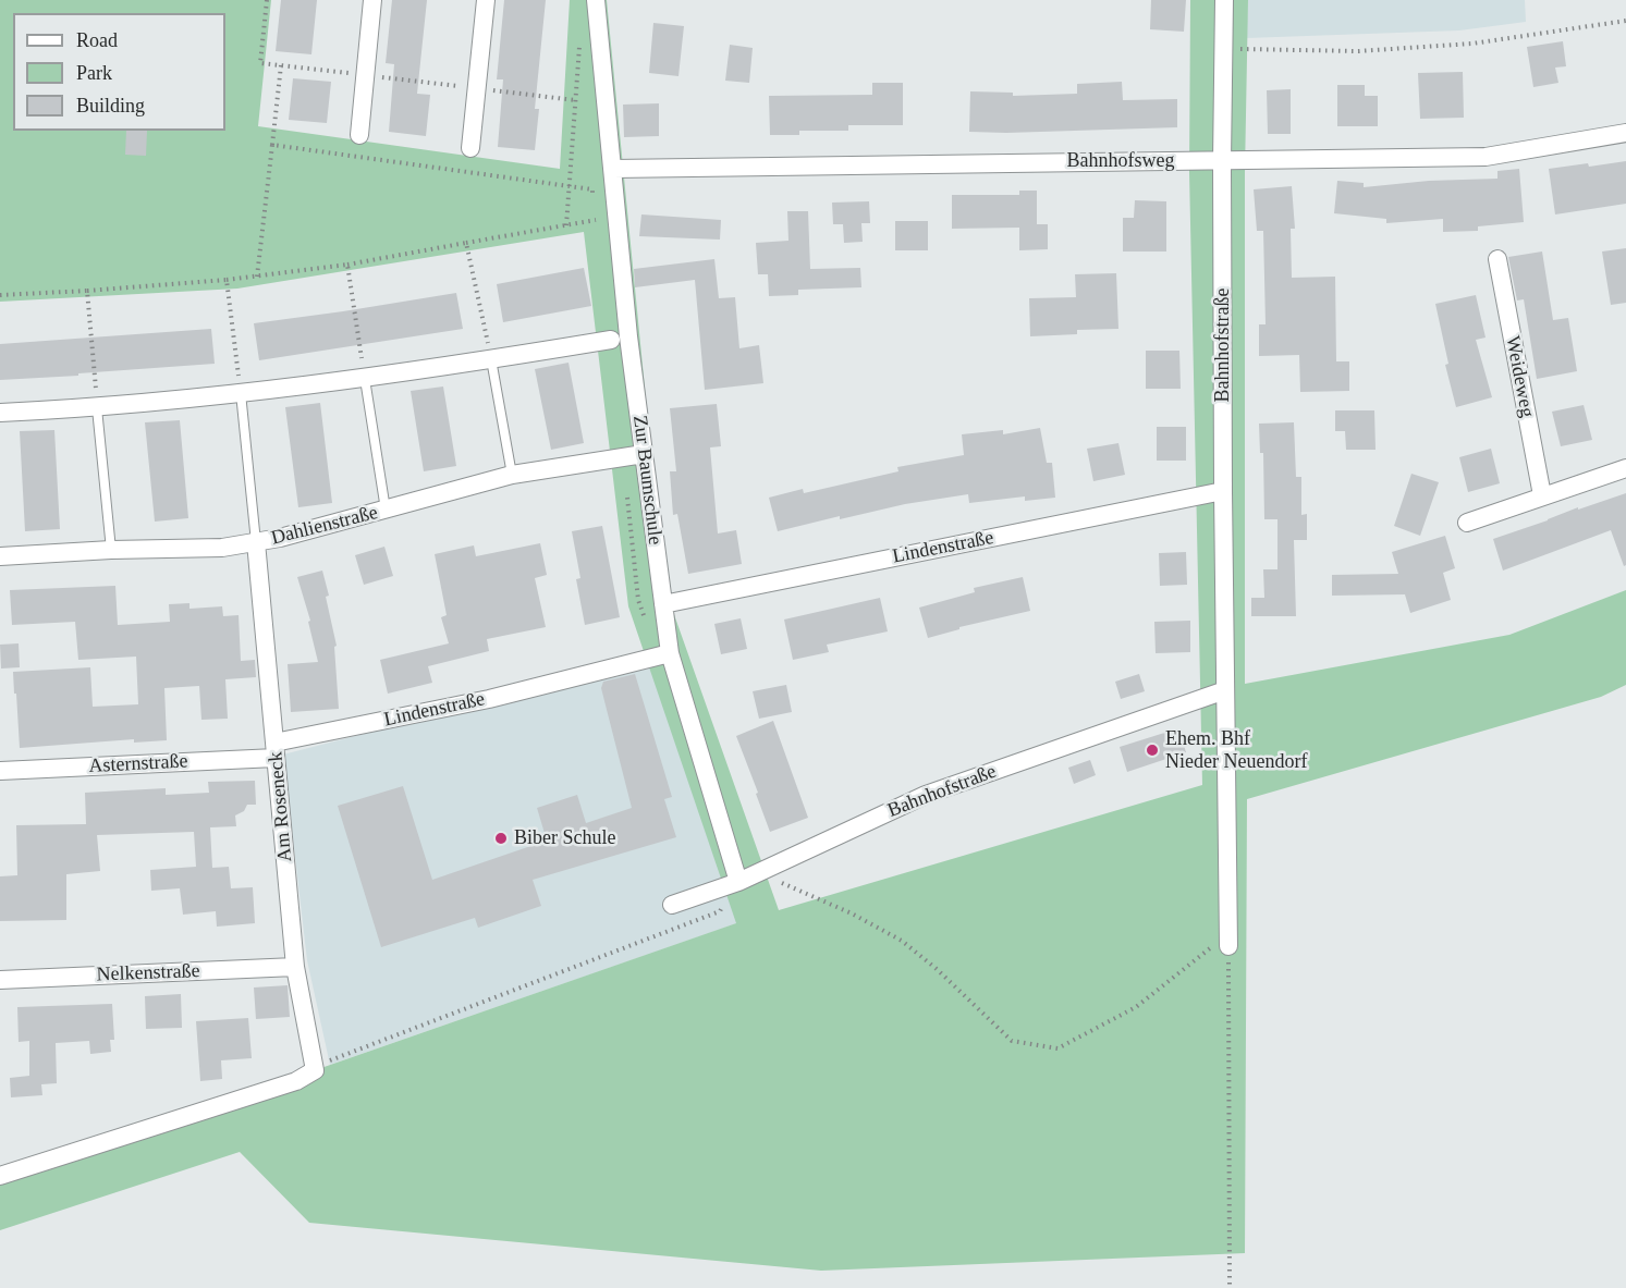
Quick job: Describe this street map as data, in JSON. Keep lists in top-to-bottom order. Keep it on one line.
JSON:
{"streets":{"street":["Bahnhofsweg","Bahnhofstraße","Weideweg","Zur Baumschule","Dahlienstraße","Lindenstraße","Asternstraße","Am Roseneck","Nelkenstraße"]},"crossings":[["Bahnhofsweg","Bahnhofstraße"],["Bahnhofsweg","Zur Baumschule"],["Bahnhofstraße","Zur Baumschule"],["Bahnhofstraße","Lindenstraße"],["Zur Baumschule","Dahlienstraße"],["Zur Baumschule","Lindenstraße"],["Dahlienstraße","Am Roseneck"],["Lindenstraße","Asternstraße"],["Lindenstraße","Am Roseneck"],["Asternstraße","Am Roseneck"],["Am Roseneck","Nelkenstraße"]],"places":["Ehem. Bhf Nieder Neuendorf","Biber Schule"],"legend":["Road","Park","Building"]}
